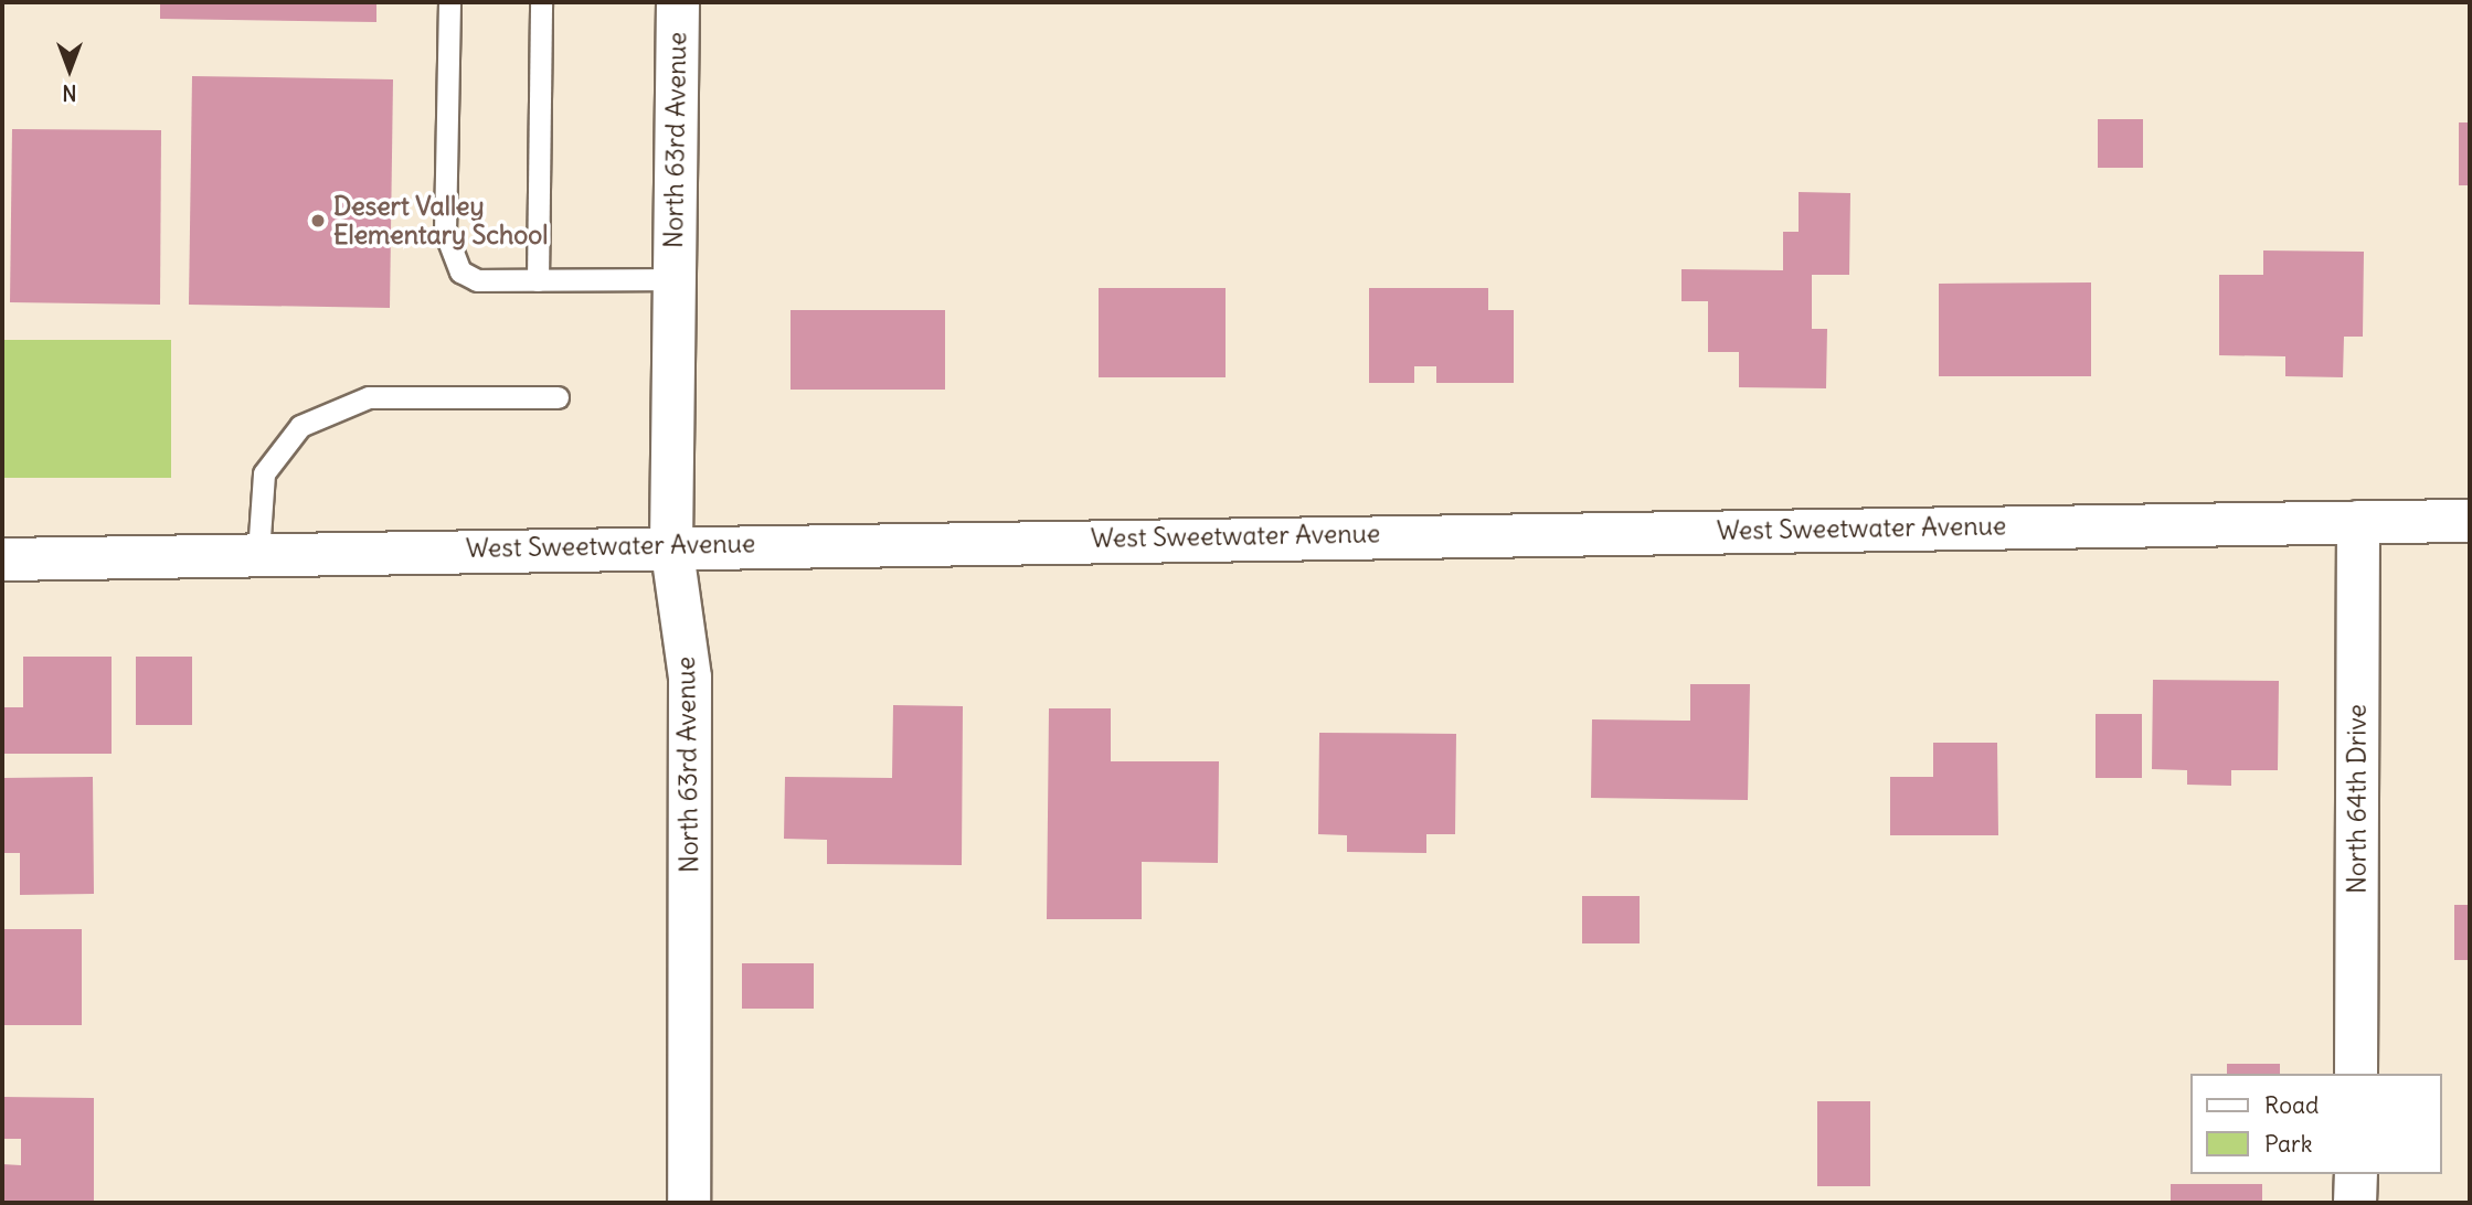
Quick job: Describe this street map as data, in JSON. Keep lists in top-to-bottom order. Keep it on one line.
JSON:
{"streets":{"street":["North 63rd Avenue","West Sweetwater Avenue","North 64th Drive"]},"crossings":[["North 63rd Avenue","West Sweetwater Avenue"],["West Sweetwater Avenue","North 64th Drive"]],"places":["Desert Valley Elementary School"],"legend":["Road","Park"],"north":"bottom"}
